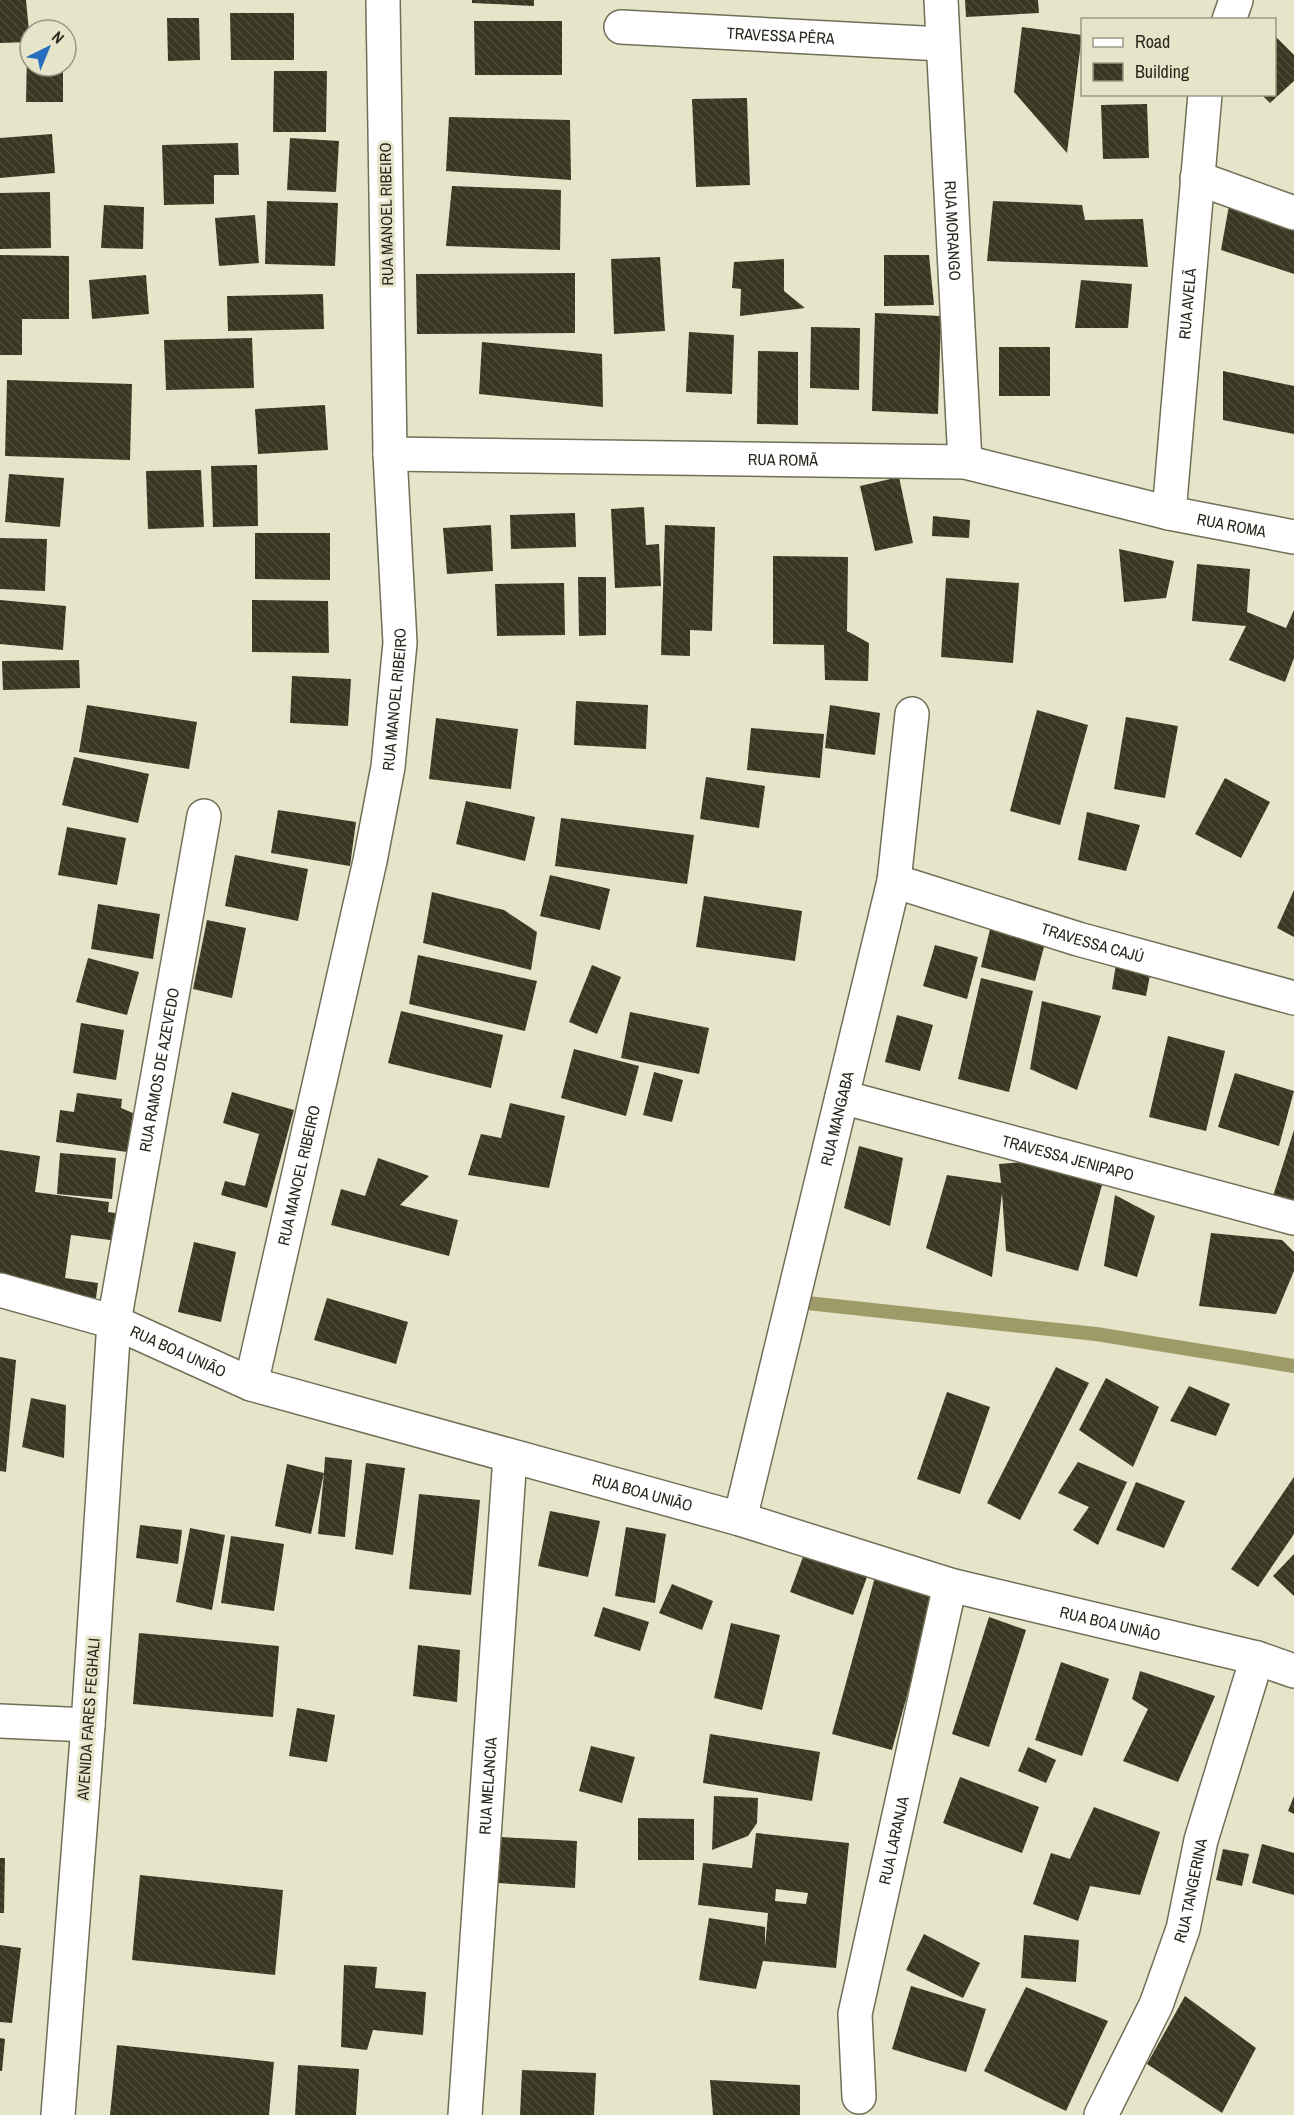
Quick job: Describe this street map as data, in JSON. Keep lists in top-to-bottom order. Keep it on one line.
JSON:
{"streets":{"street":["TRAVESSA PÊRA","RUA MANOEL RIBEIRO","RUA MORANGO","RUA AVELÃ","RUA ROMÃ","RUA ROMA","TRAVESSA CAJÚ","RUA RAMOS DE AZEVEDO","RUA MANGABA","TRAVESSA JENIPAPO","RUA BOA UNIÃO","AVENIDA FARES FEGHALI","RUA MELANCIA","RUA LARANJA","RUA TANGERINA"]},"crossings":[["TRAVESSA PÊRA","RUA MORANGO"],["RUA MANOEL RIBEIRO","RUA ROMÃ"],["RUA MANOEL RIBEIRO","RUA BOA UNIÃO"],["RUA MORANGO","RUA ROMÃ"],["RUA AVELÃ","RUA ROMÃ"],["RUA AVELÃ","RUA ROMA"],["RUA ROMÃ","RUA ROMA"],["TRAVESSA CAJÚ","RUA MANGABA"],["RUA RAMOS DE AZEVEDO","RUA BOA UNIÃO"],["RUA RAMOS DE AZEVEDO","AVENIDA FARES FEGHALI"],["RUA MANGABA","TRAVESSA JENIPAPO"],["RUA MANGABA","RUA BOA UNIÃO"],["RUA BOA UNIÃO","AVENIDA FARES FEGHALI"],["RUA BOA UNIÃO","RUA MELANCIA"],["RUA BOA UNIÃO","RUA LARANJA"],["RUA BOA UNIÃO","RUA TANGERINA"]],"legend":["Road","Building"],"north":"top right"}
